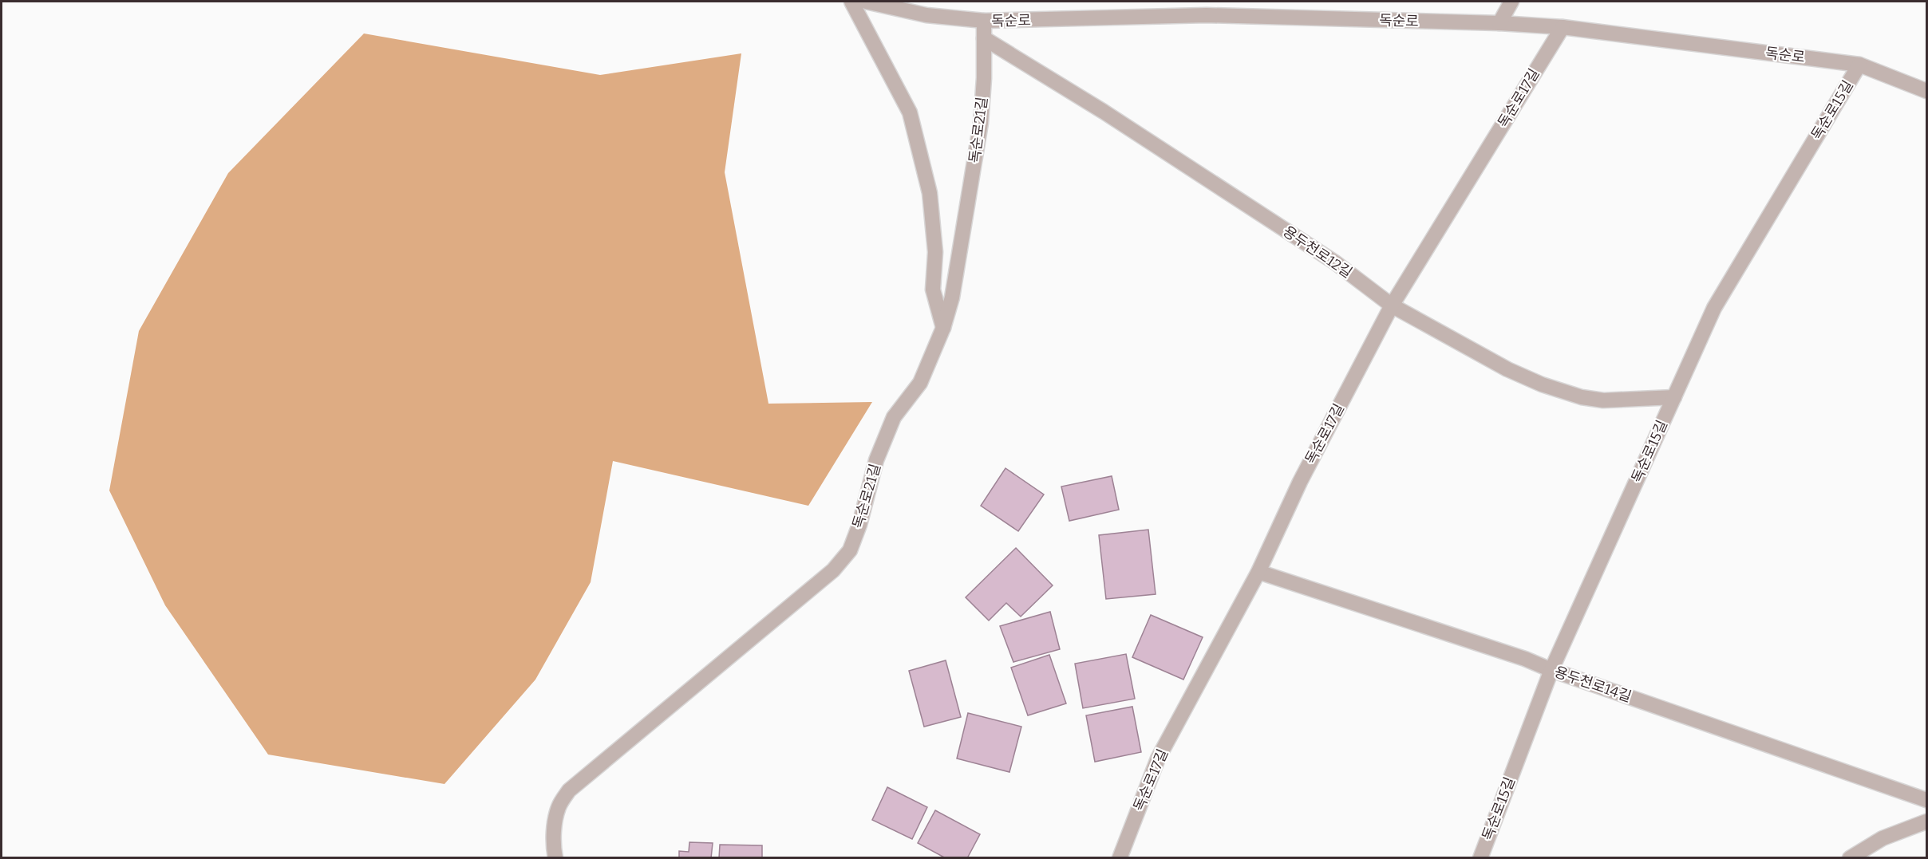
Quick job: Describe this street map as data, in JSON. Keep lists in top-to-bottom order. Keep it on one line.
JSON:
{"streets":{"street":["독순로","독순로17길","독순로15길","독순로21길","용두천로12길","용두천로14길"]},"crossings":[["독순로","독순로17길"],["독순로","독순로15길"],["독순로","독순로21길"],["독순로17길","용두천로12길"],["독순로17길","용두천로14길"],["독순로15길","용두천로12길"],["독순로15길","용두천로14길"],["독순로21길","용두천로12길"]]}
